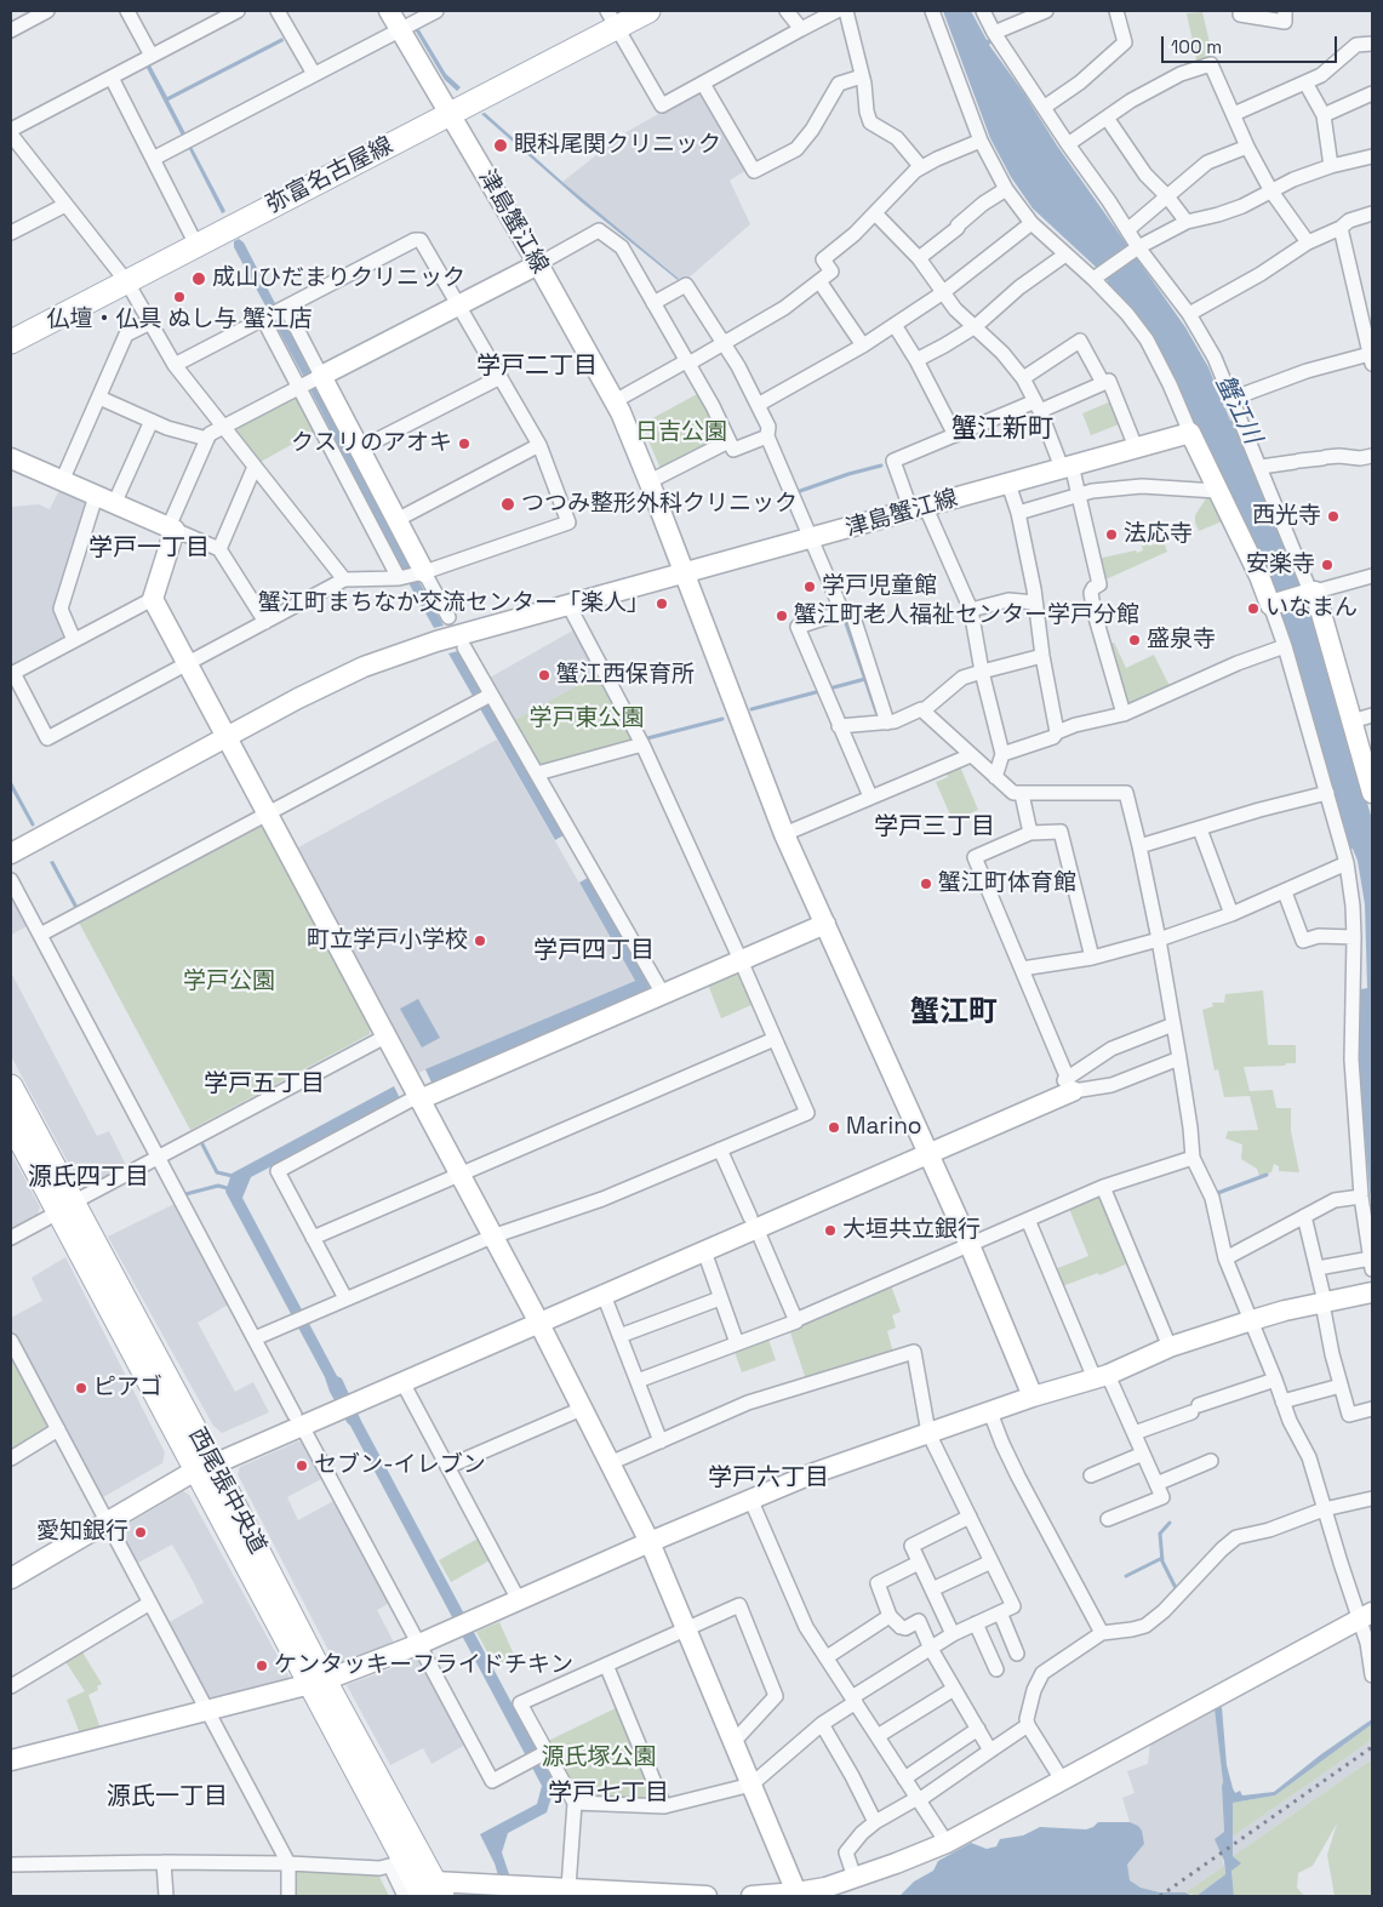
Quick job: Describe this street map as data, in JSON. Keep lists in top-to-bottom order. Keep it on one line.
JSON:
{"streets":{"main road":["弥富名古屋線","西尾張中央道"],"street":["津島蟹江線"]},"crossings":[["弥富名古屋線","津島蟹江線"]],"districts":["学戸二丁目","蟹江新町","学戸一丁目","学戸三丁目","学戸四丁目","蟹江町","学戸五丁目","源氏四丁目","学戸六丁目","学戸七丁目","源氏一丁目"],"water":["蟹江川"],"parks":["日吉公園","学戸東公園","学戸公園","源氏塚公園"],"places":["眼科尾関クリニック","成山ひだまりクリニック","仏壇・仏具 ぬし与 蟹江店","クスリのアオキ","つつみ整形外科クリニック","西光寺","法応寺","安楽寺","学戸児童館","蟹江町まちなか交流センター「楽人」","いなまん","蟹江町老人福祉センター学戸分館","盛泉寺","蟹江西保育所","蟹江町体育館","町立学戸小学校","Marino","大垣共立銀行","ピアゴ","セブン-イレブン","愛知銀行","ケンタッキーフライドチキン"],"scale_bar":"100 m"}
